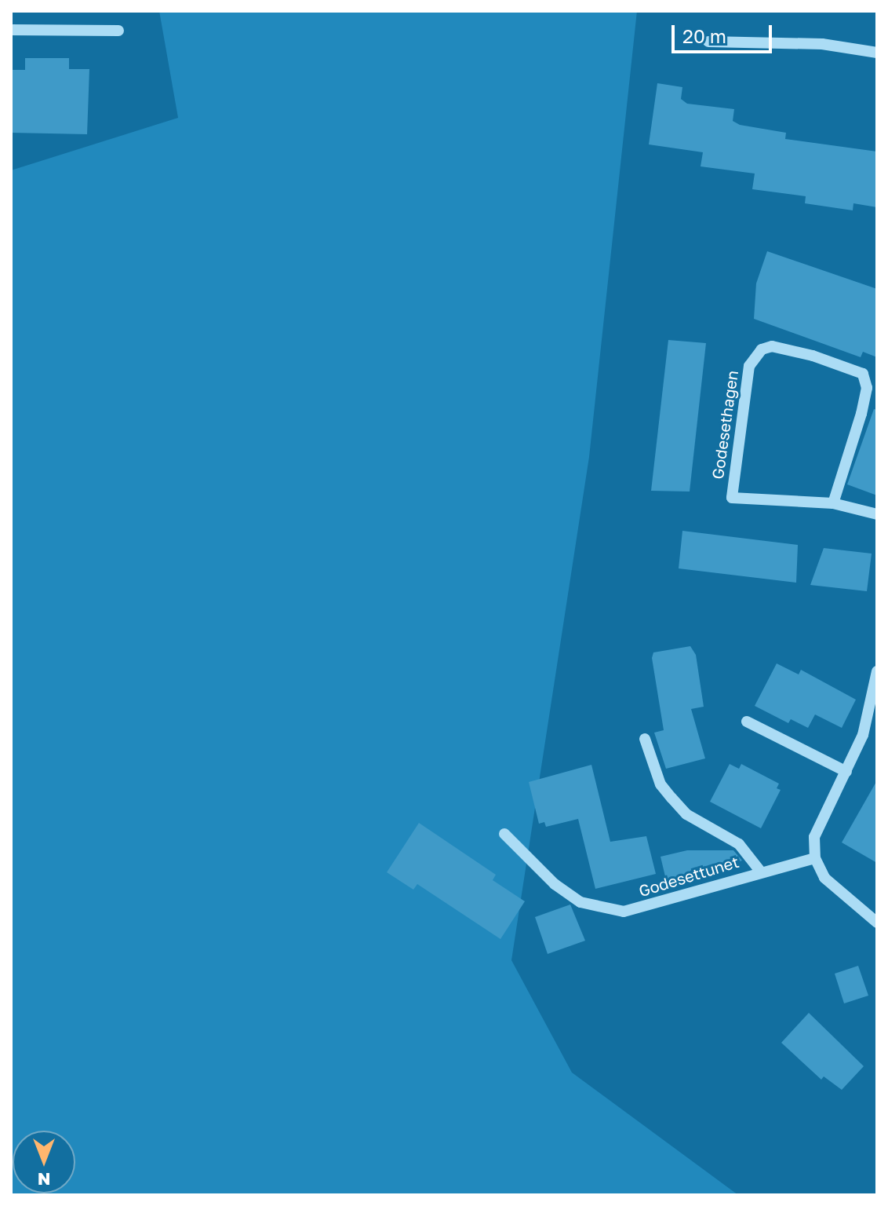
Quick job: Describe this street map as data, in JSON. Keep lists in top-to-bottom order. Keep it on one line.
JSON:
{"streets":{"street":["Godesethagen","Godesettunet"]},"scale_bar":"20 m","north":"bottom"}
